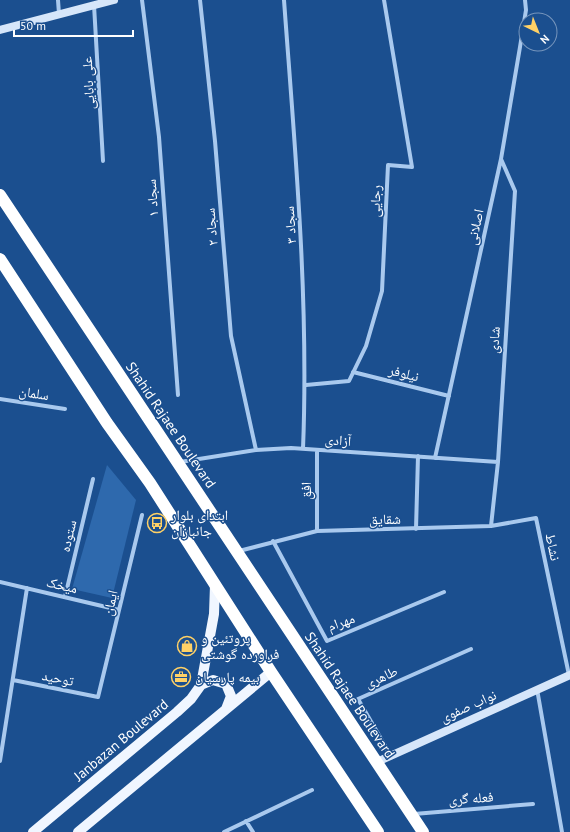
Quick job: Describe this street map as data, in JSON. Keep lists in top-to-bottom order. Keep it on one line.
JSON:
{"streets":{"highway":["Shahid Rajaee Boulevard"],"main road":["Janbazan Boulevard"],"street":["علی بابایی","سجاد ۱","رجایی","سجاد ۳","سجاد ۲","اصلانی","شادی","نیلوفر","سلمان","آزادی","افق","شقایق","ستوده","نشاط","میخک","ایمان","مهرام","طاهری","توحید","نواب صفوی","فعله گری"]},"crossings":[["رجایی","نیلوفر"],["سجاد ۳","آزادی"],["سجاد ۲","آزادی"],["اصلانی","شادی"],["اصلانی","نیلوفر"],["اصلانی","آزادی"],["شادی","آزادی"],["شادی","شقایق"],["Shahid Rajaee Boulevard","آزادی"],["Shahid Rajaee Boulevard","شقایق"],["Shahid Rajaee Boulevard","نواب صفوی"],["Shahid Rajaee Boulevard","فعله گری"],["آزادی","افق"],["افق","شقایق"],["شقایق","نشاط"],["شقایق","مهرام"],["ستوده","میخک"],["نشاط","نواب صفوی"],["میخک","ایمان"],["ایمان","توحید"],["طاهری","نواب صفوی"]],"places":{"bus stop":["ابتدای بلوار جانبازان"],"shop":["پروتئین و فراورده گوشتی"],"office":["بیمه پارسیان"]},"scale_bar":"50 m","north":"bottom right"}
